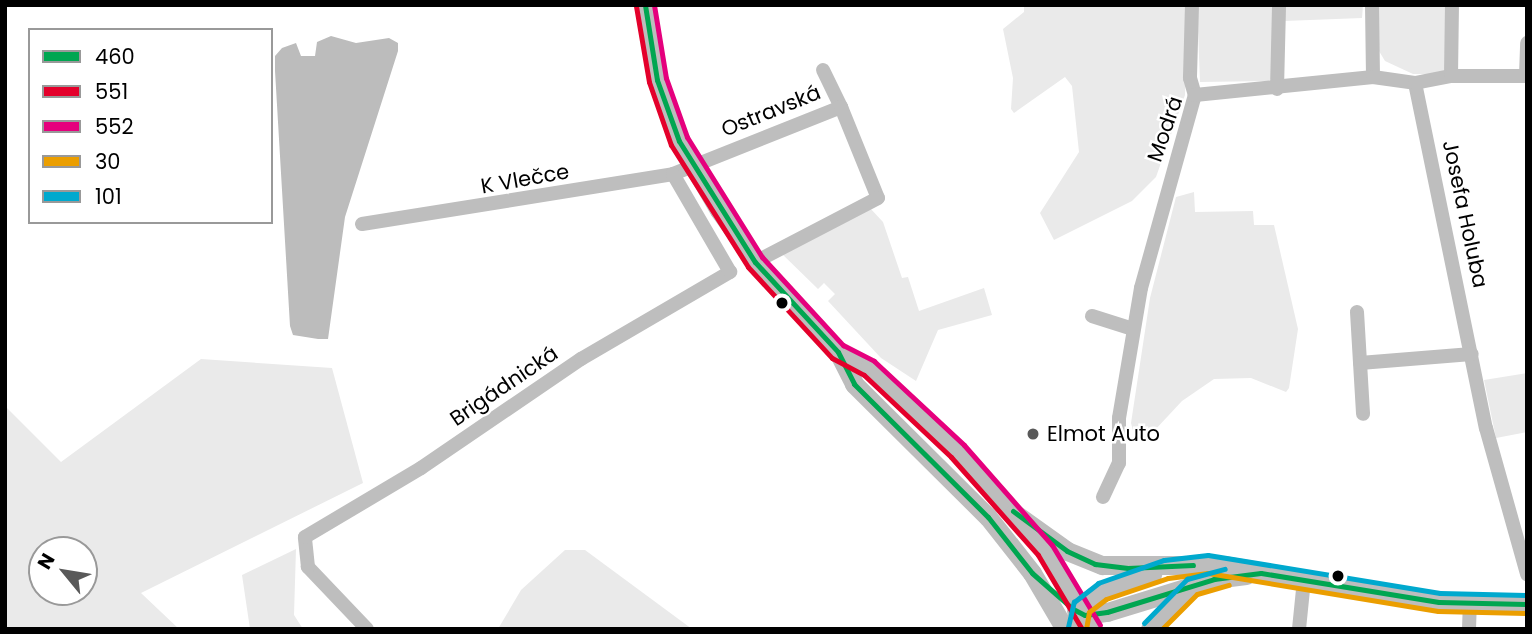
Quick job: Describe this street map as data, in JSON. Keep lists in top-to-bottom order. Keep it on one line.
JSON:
{"streets":{"street":["Ostravská","Modrá","K Vlečce","Josefa Holuba","Brigádnická"]},"crossings":[["Ostravská","K Vlečce"],["Modrá","Josefa Holuba"],["K Vlečce","Brigádnická"]],"places":["Elmot Auto"],"lines":["transit line 460","transit line 552","transit line 551","transit line 101","transit line 30"],"legend":["460","551","552","30","101"],"north":"top left"}
